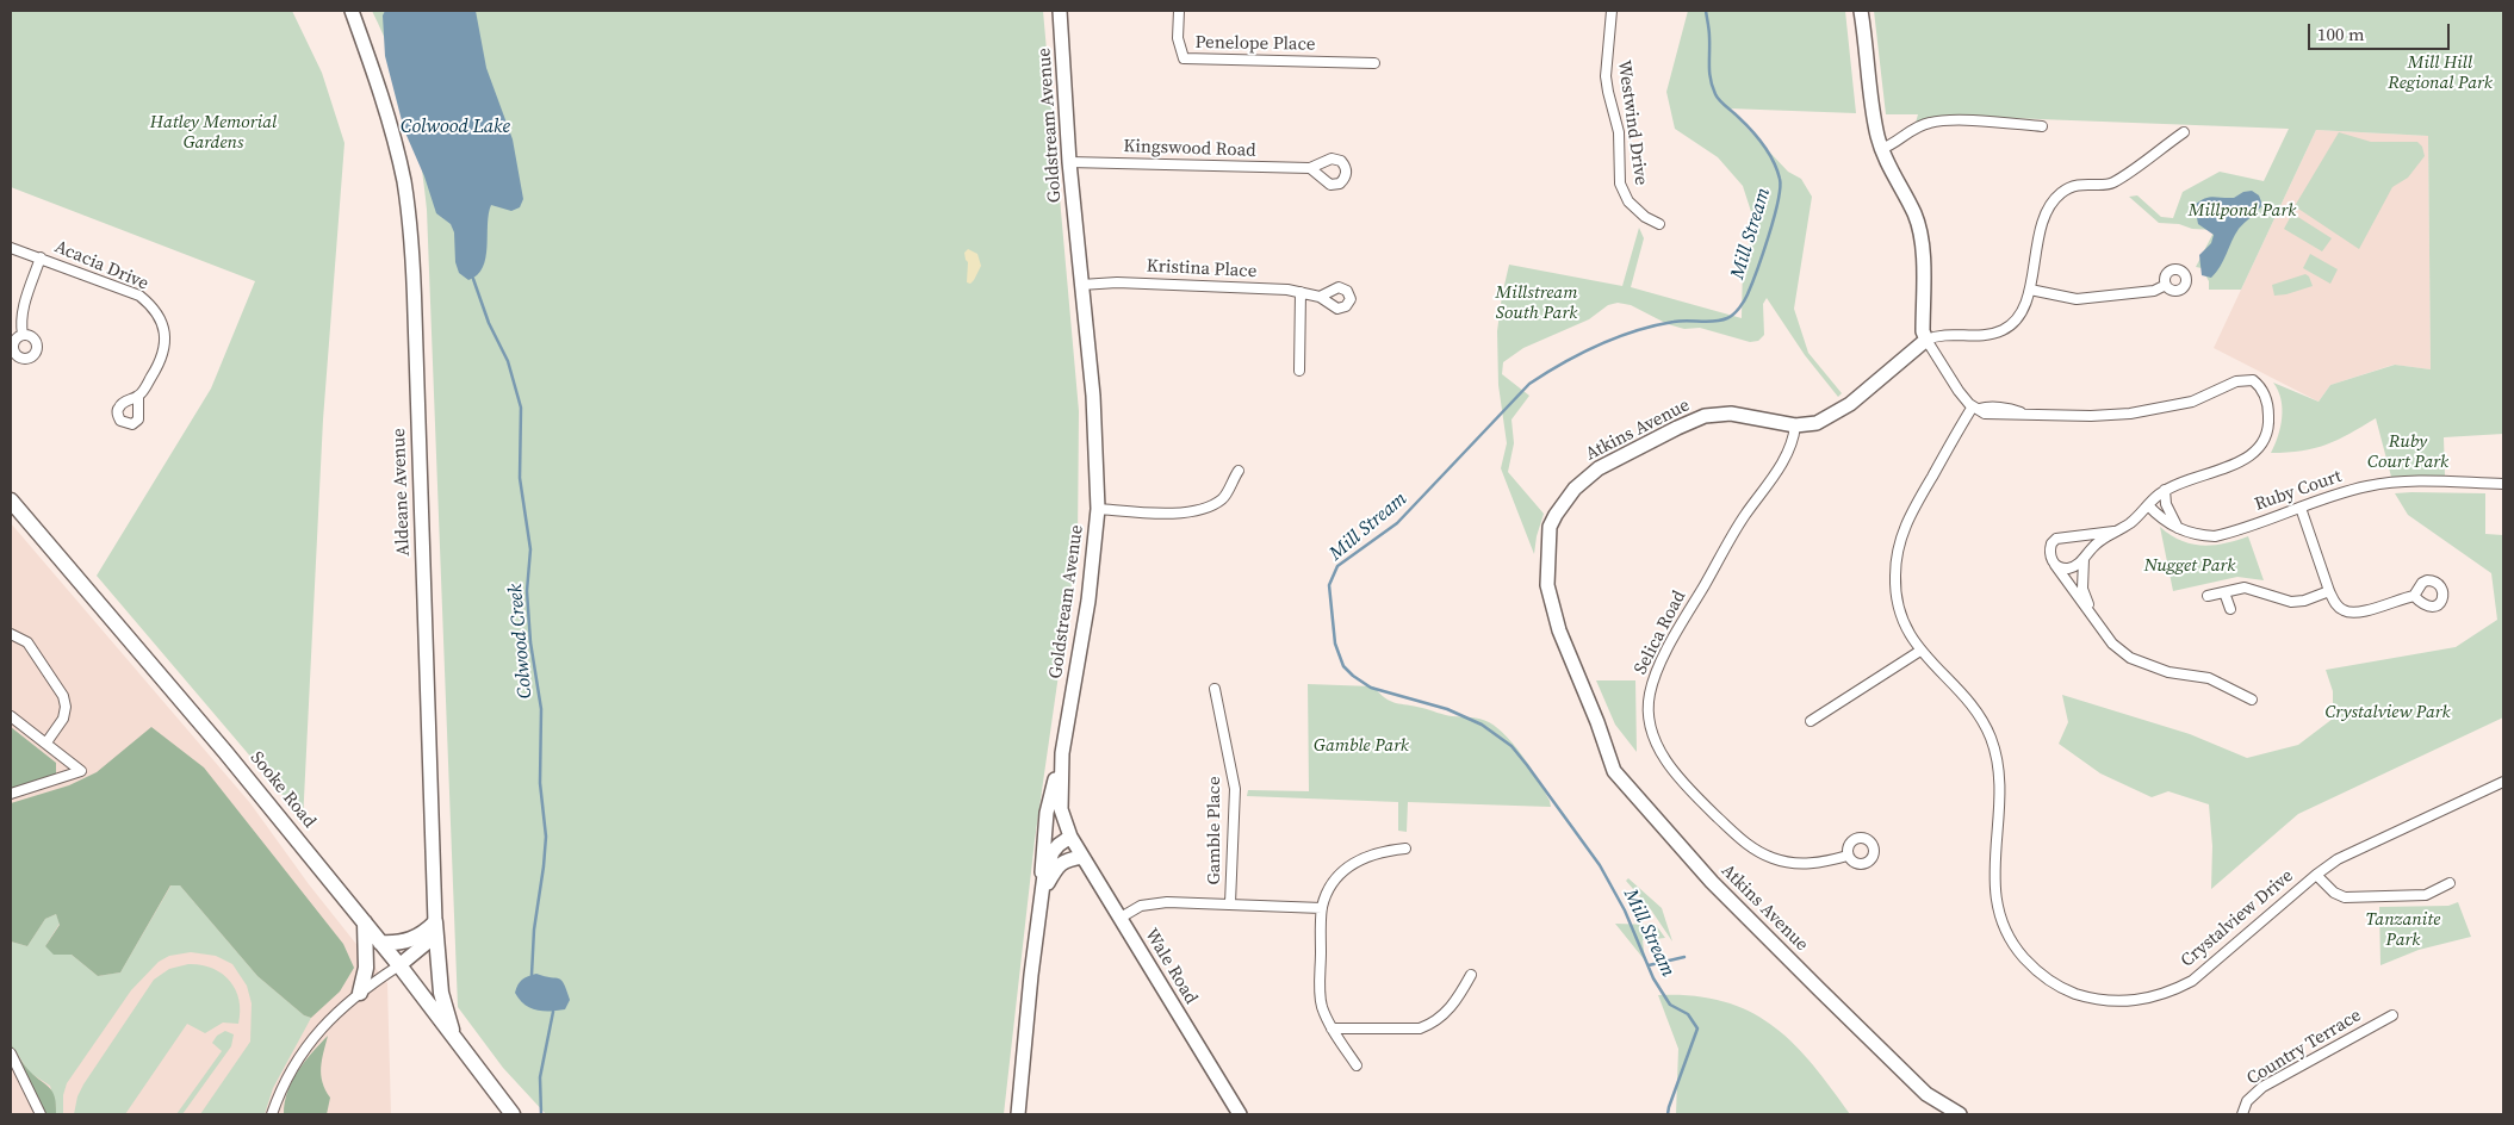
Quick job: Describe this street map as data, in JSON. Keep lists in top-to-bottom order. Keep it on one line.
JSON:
{"streets":{"main road":["Sooke Road"],"street":["Penelope Place","Westwind Drive","Goldstream Avenue","Kingswood Road","Acacia Drive","Kristina Place","Atkins Avenue","Ruby Court","Aldeane Avenue","Selica Road","Gamble Place","Crystalview Drive","Wale Road","Country Terrace"]},"crossings":[["Goldstream Avenue","Kingswood Road"],["Goldstream Avenue","Kristina Place"],["Goldstream Avenue","Wale Road"],["Atkins Avenue","Selica Road"]],"water":["Colwood Lake","Mill Stream","Colwood Creek"],"parks":["Mill Hill Regional Park","Hatley Memorial Gardens","Millpond Park","Millstream South Park","Ruby Court Park","Nugget Park","Crystalview Park","Gamble Park","Tanzanite Park"],"scale_bar":"100 m"}
